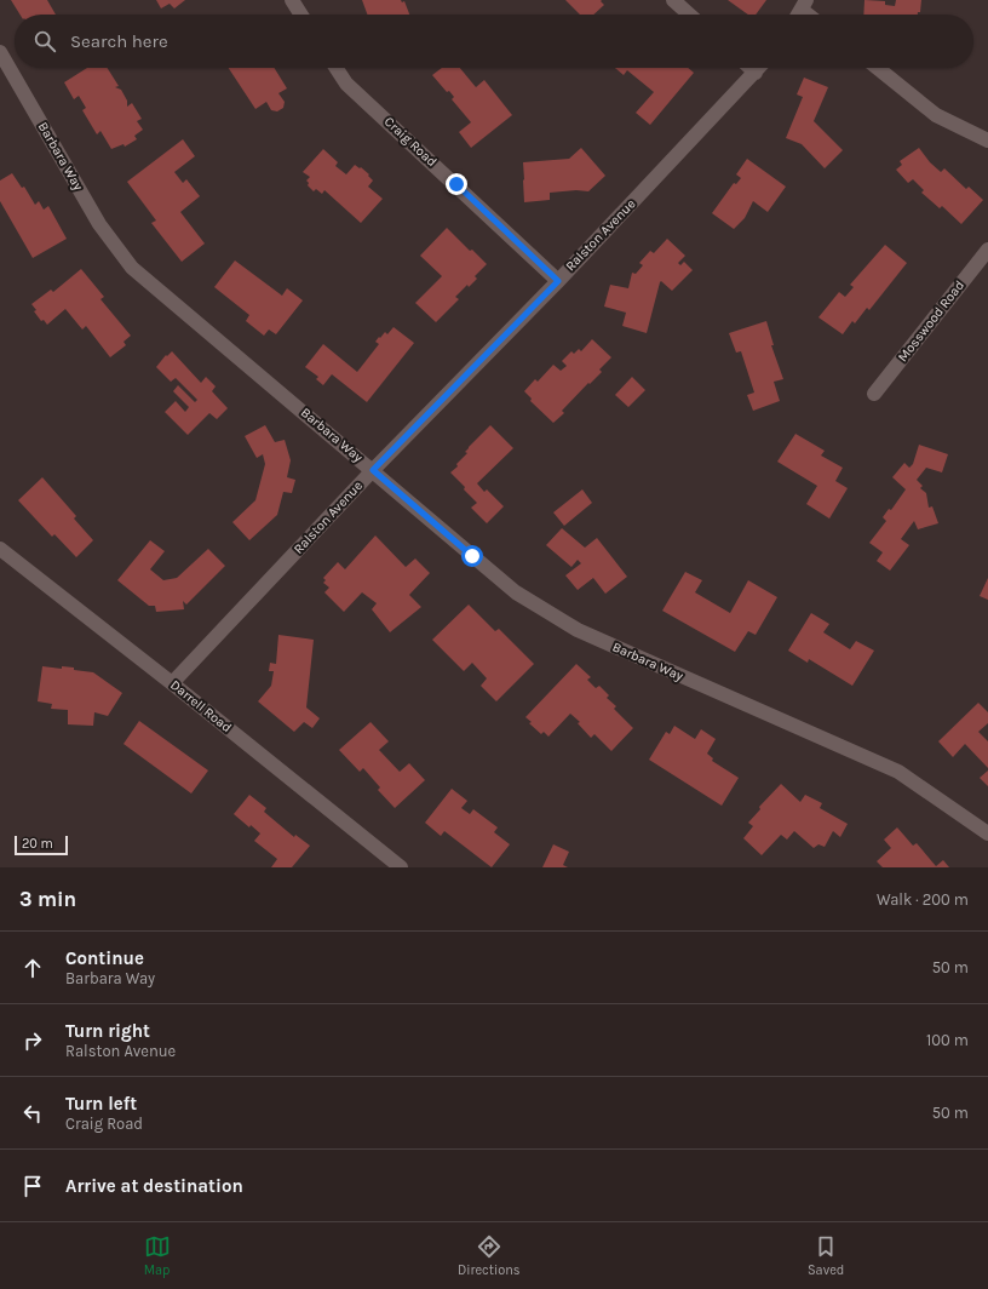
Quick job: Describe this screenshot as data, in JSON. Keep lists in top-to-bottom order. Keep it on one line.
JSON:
{"streets":{"street":["Craig Road","Barbara Way","Ralston Avenue","Mosswood Road","Darrell Road"]},"crossings":[["Craig Road","Ralston Avenue"],["Barbara Way","Ralston Avenue"],["Ralston Avenue","Darrell Road"]],"scale_bar":"20 m","page":{"search":"Search here","scale":"20 m","heading":["3 min","Walk · 200 m"],"list":[["Continue","Barbara Way","50 m"],["Turn right","Ralston Avenue","100 m"],["Turn left","Craig Road","50 m"],"Arrive at destination"],"nav":["Map","Directions","Saved"]}}
